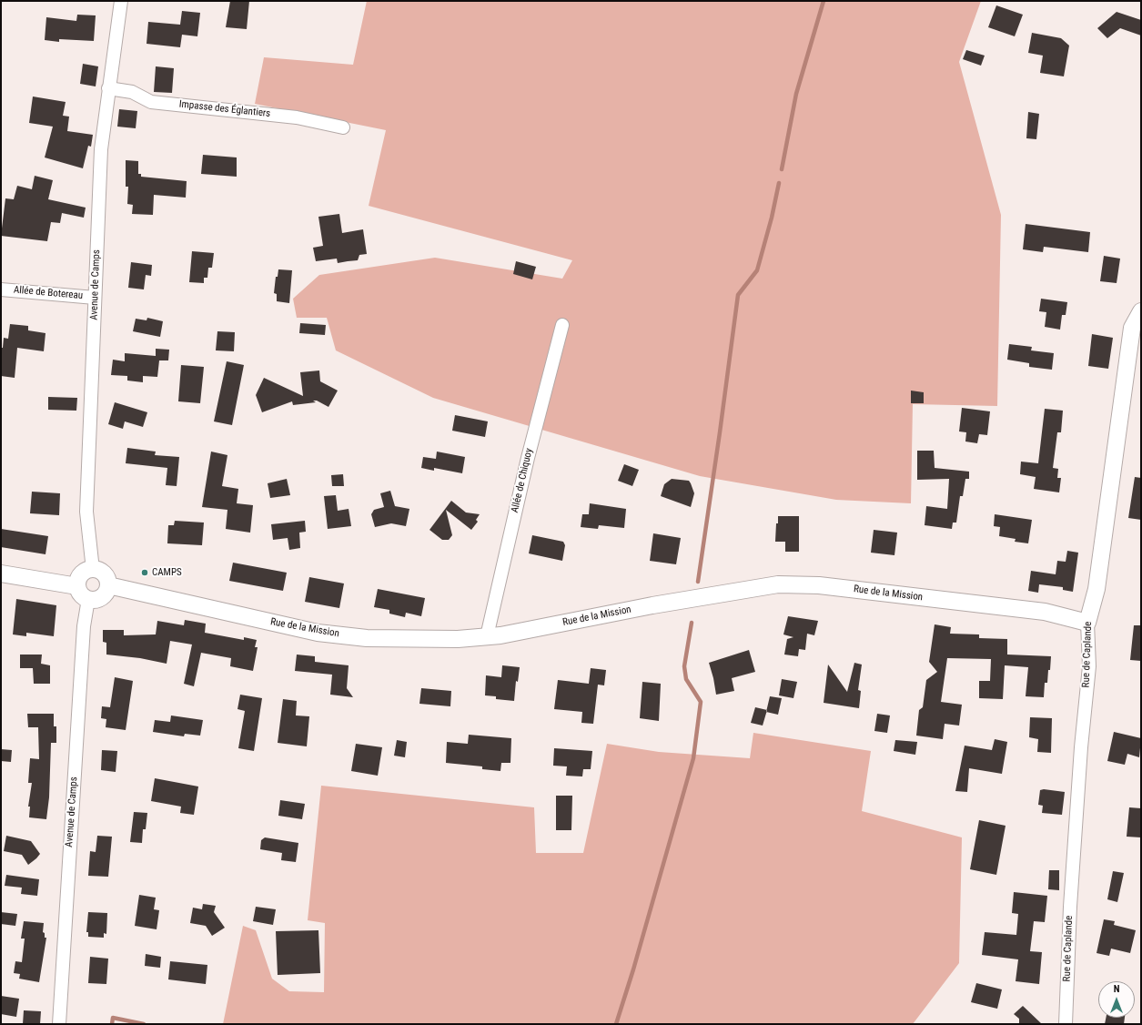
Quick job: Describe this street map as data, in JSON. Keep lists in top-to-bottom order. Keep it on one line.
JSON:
{"streets":{"main road":["Rue de la Mission","Rue de Caplande"],"street":["Impasse des Églantiers","Avenue de Camps","Allée de Botereau","Allée de Chiquoy"]},"crossings":[["Impasse des Églantiers","Avenue de Camps"],["Avenue de Camps","Allée de Botereau"],["Avenue de Camps","Rue de la Mission"],["Allée de Chiquoy","Rue de la Mission"],["Rue de la Mission","Rue de Caplande"]],"places":["CAMPS"],"north":"top"}
